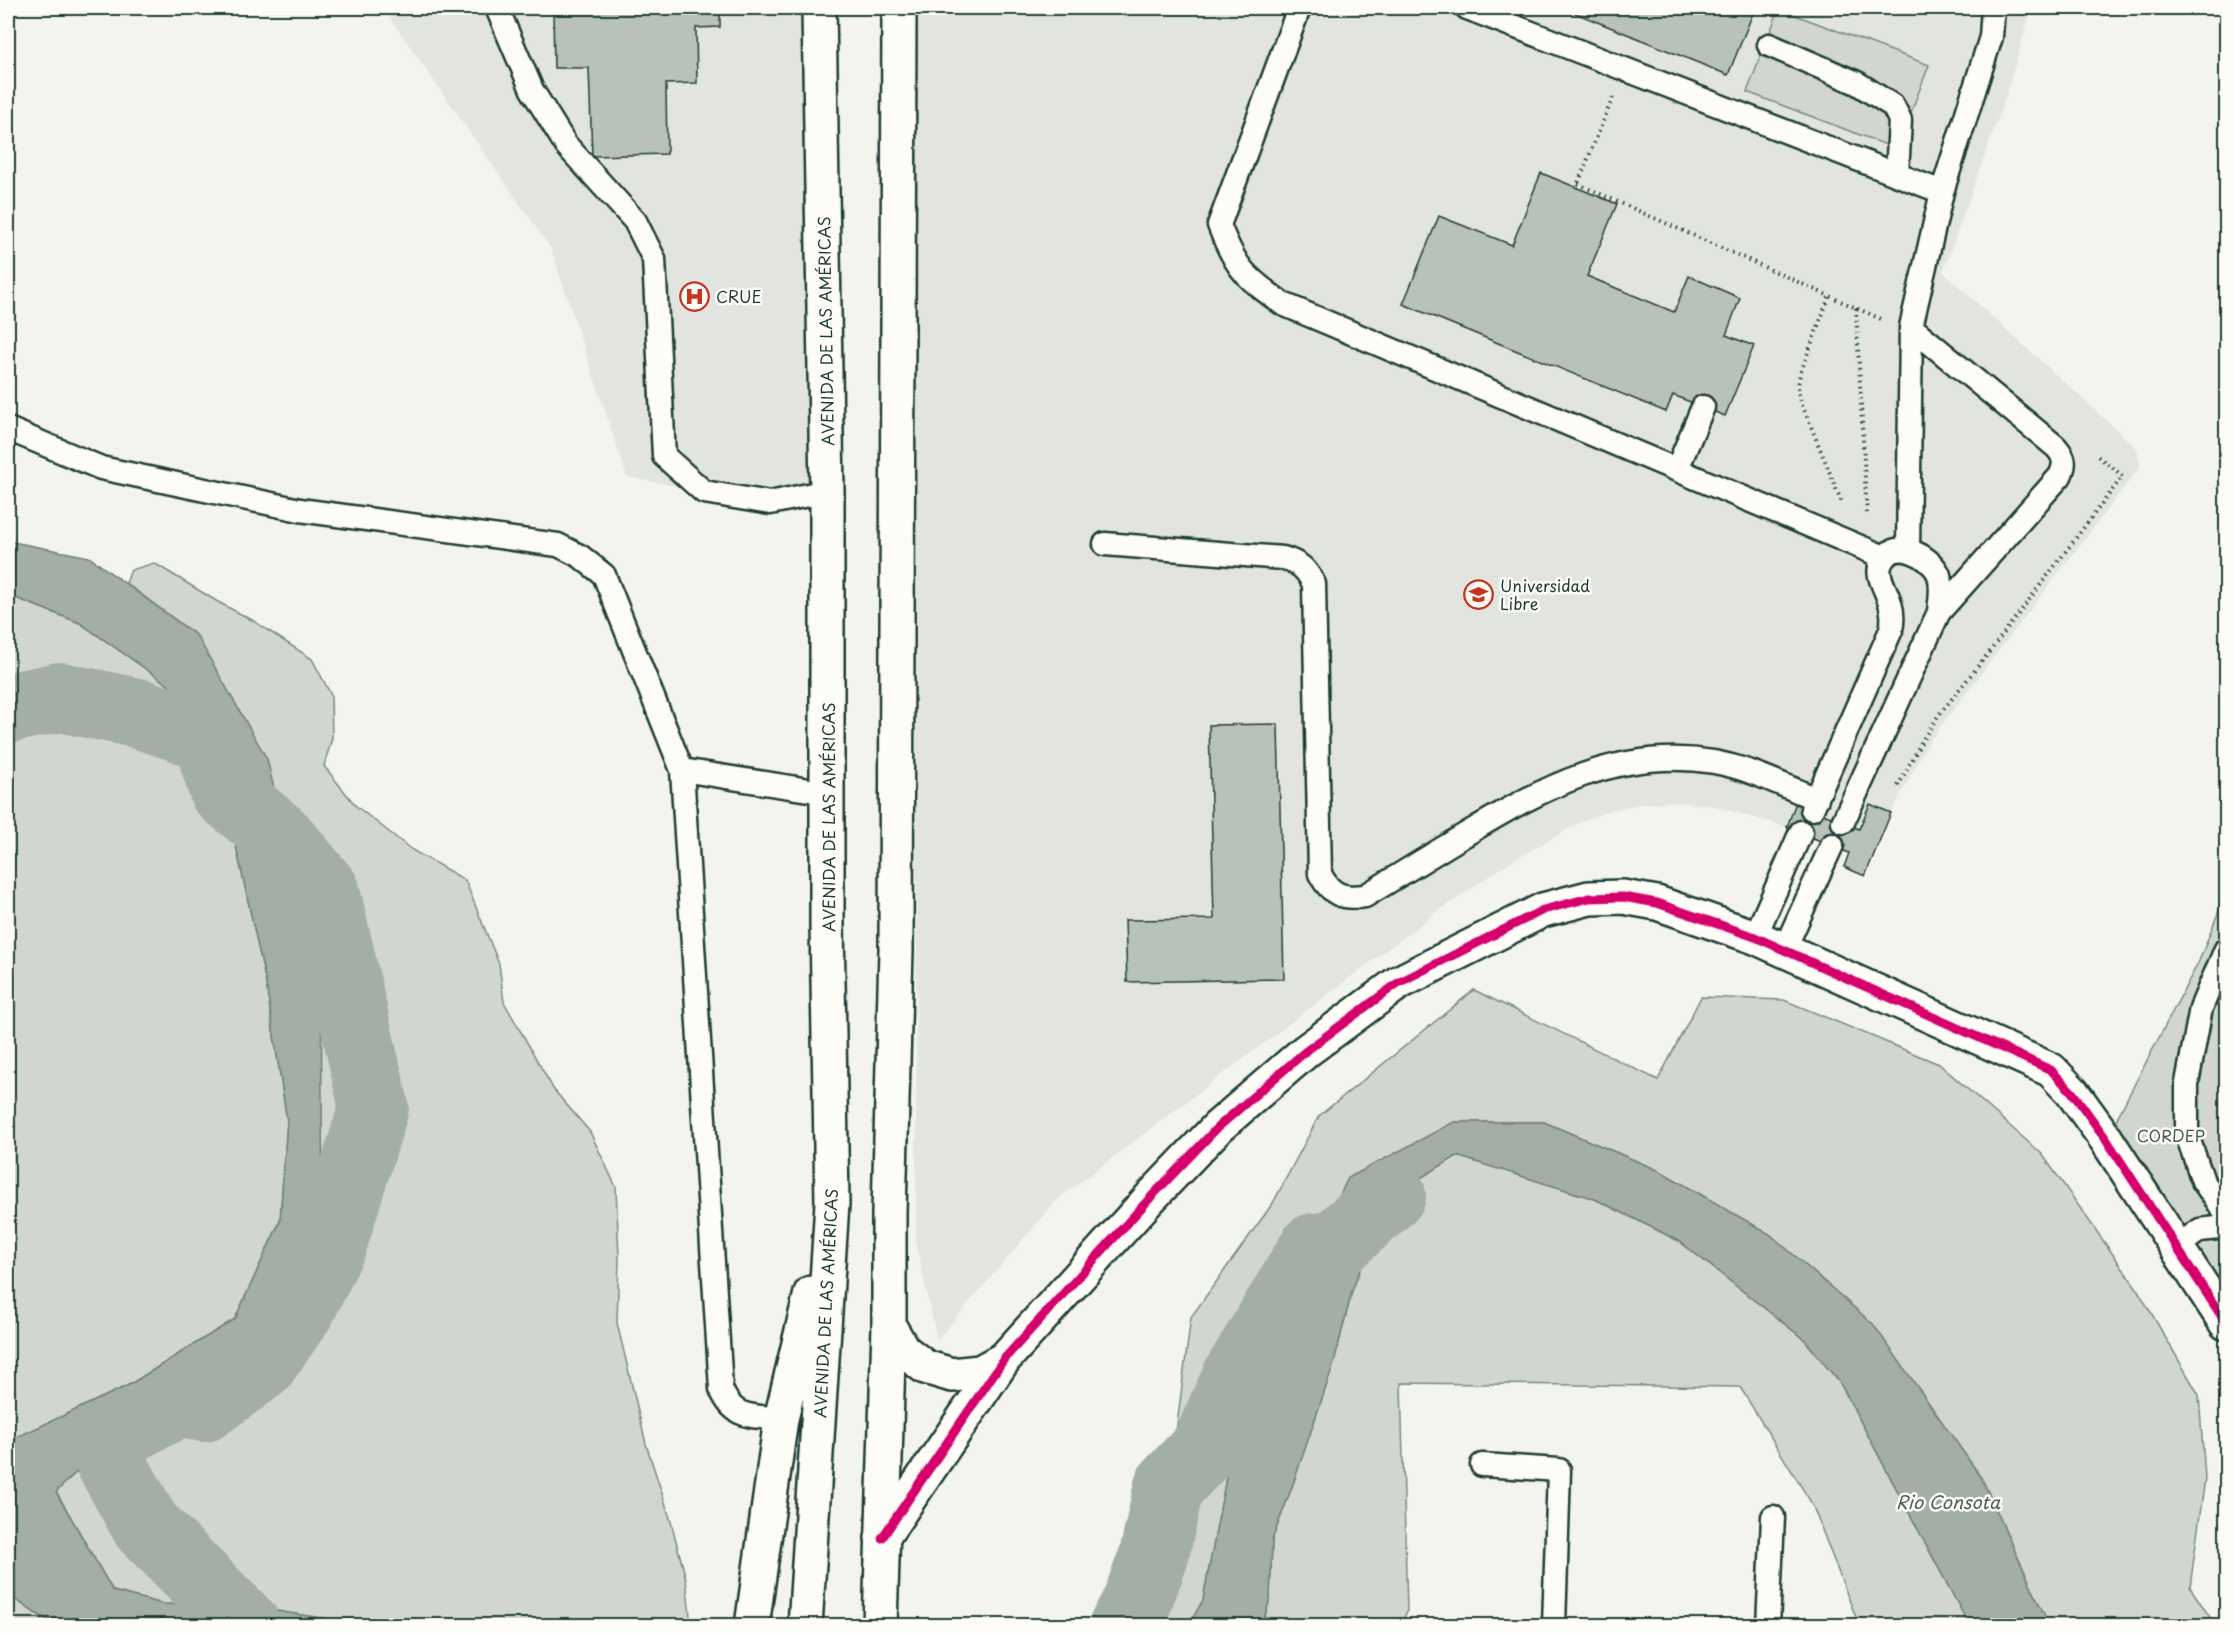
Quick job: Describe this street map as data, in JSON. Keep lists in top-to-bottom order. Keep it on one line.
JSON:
{"streets":{"main road":["AVENIDA DE LAS AMÉRICAS"]},"water":["Rio Consota"],"parks":["CORDEP"],"places":{"hospital":["CRUE"],"school or university":["Universidad Libre"]}}
